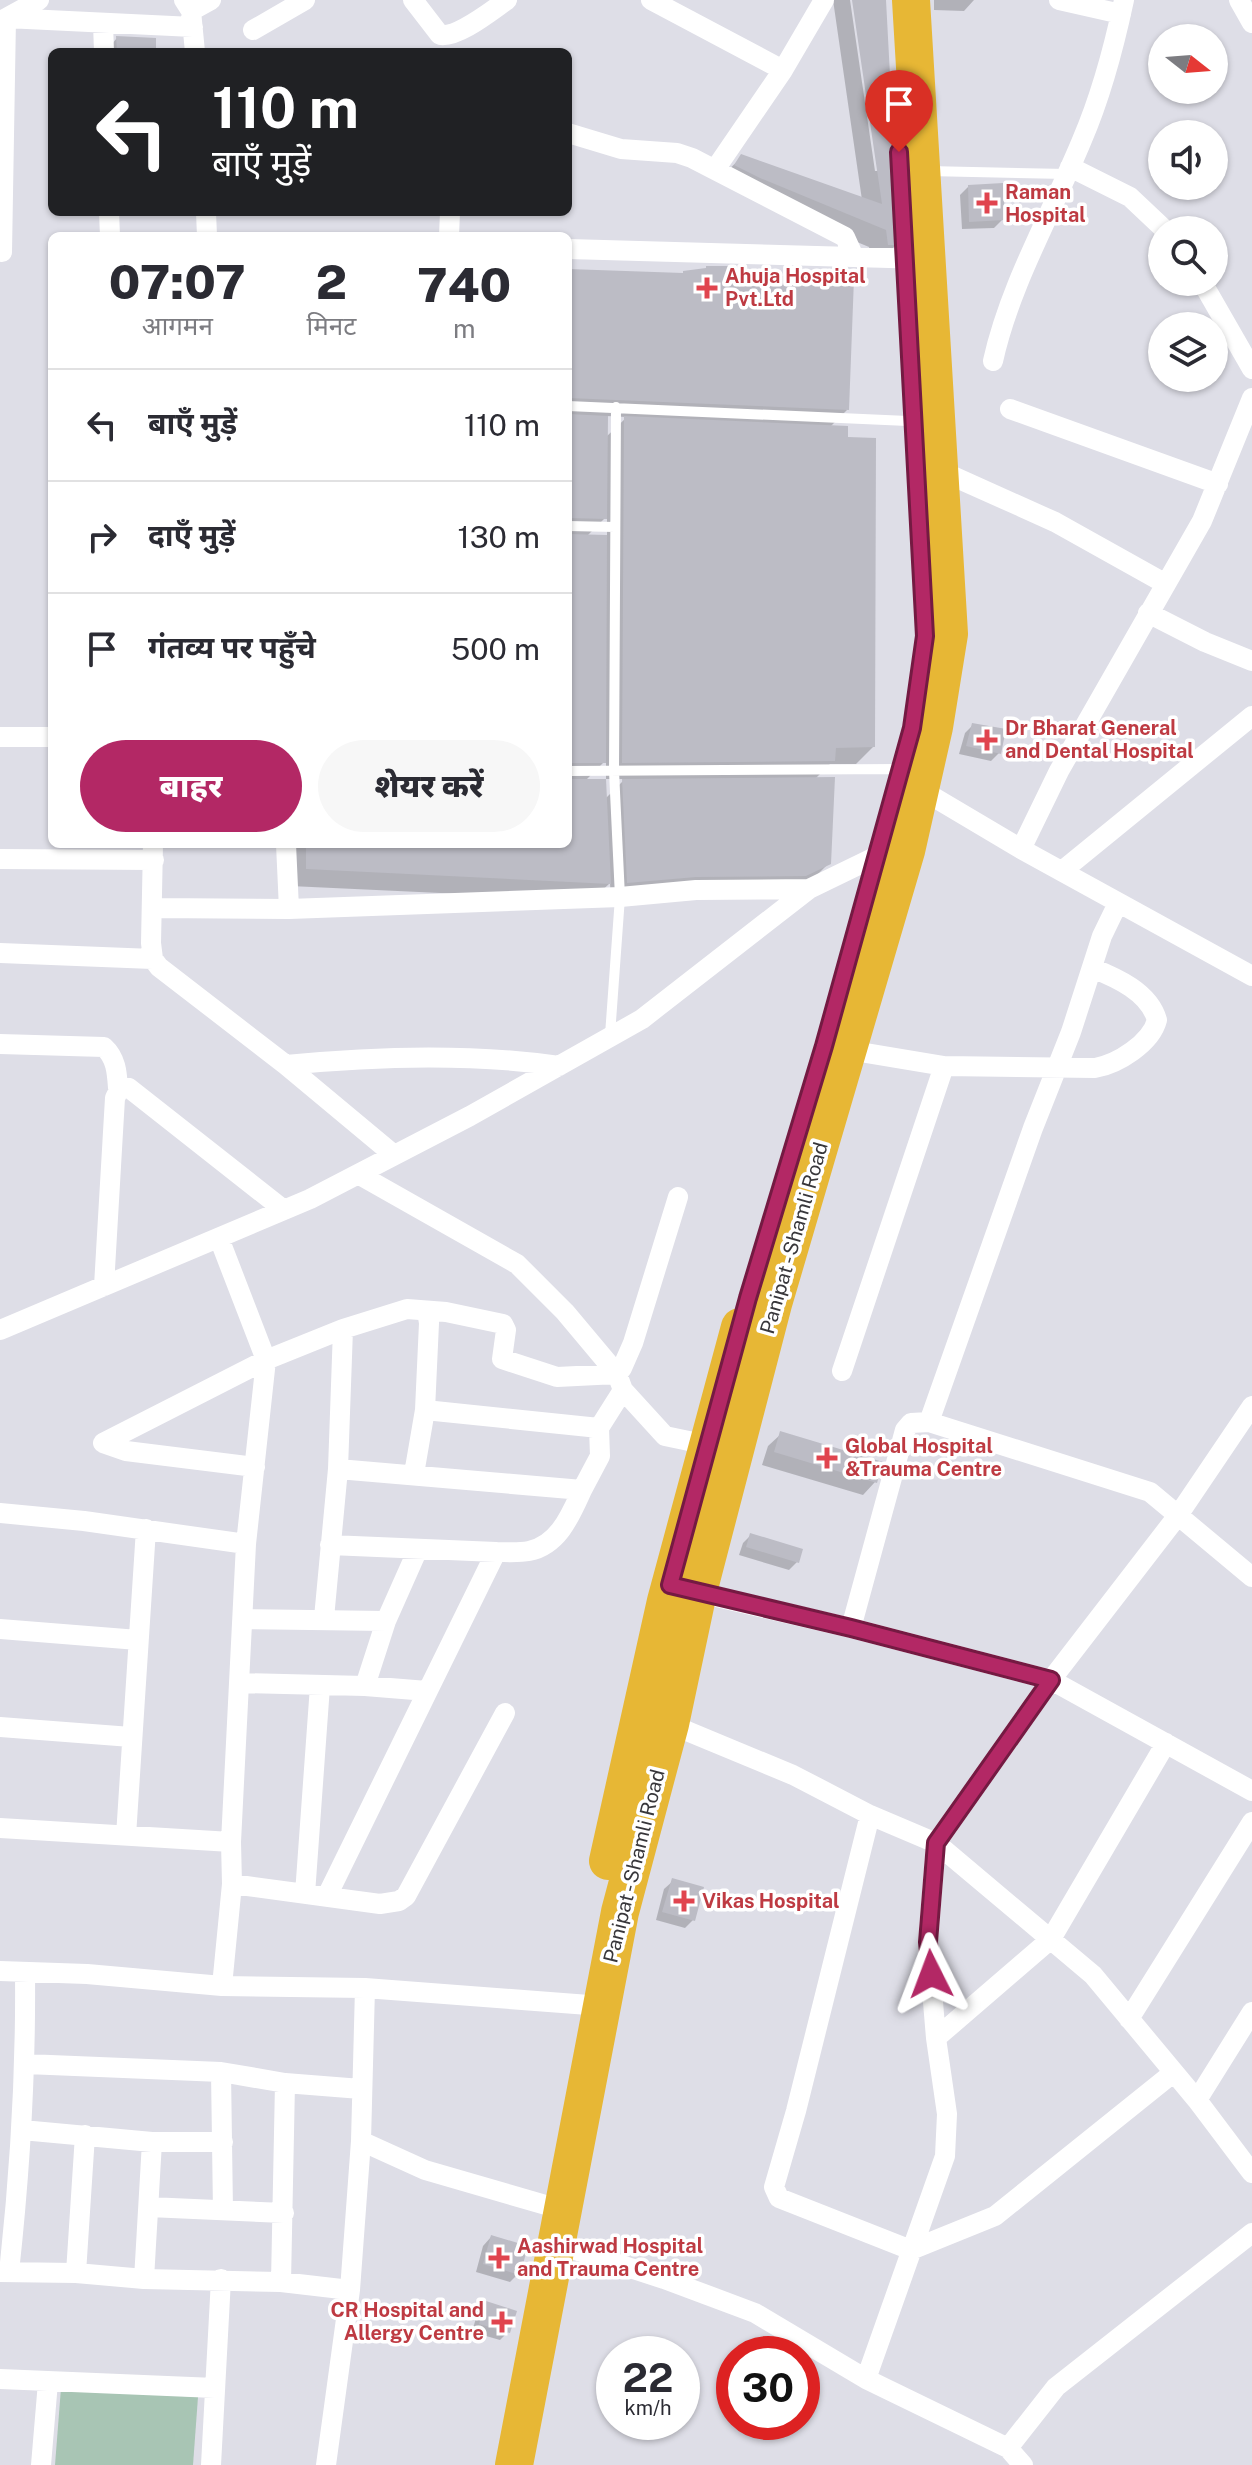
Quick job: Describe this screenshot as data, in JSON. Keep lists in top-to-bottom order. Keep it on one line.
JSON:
{"streets":{"highway":["Panipat - Shamli Road"]},"places":{"health":["Raman Hospital","Ahuja Hospital Pvt.Ltd","Dr Bharat General and Dental Hospital","Global Hospital &Trauma Centre","Vikas Hospital","Aashirwad Hospital and Trauma Centre","CR Hospital and Allergy Centre"]},"north":"right","page":{"turn":["110 m","बाएँ मुड़ें"],"eta":["07:07","आगमन","2","मिनट","740","m"],"list":[{"name":"बाएँ मुड़ें","value":"110 m"},{"name":"दाएँ मुड़ें","value":"130 m"},{"name":"गंतव्य पर पहुँचे","value":"500 m"}],"buttons":["बाहर","शेयर करें"],"speed":"22 km/h","limit":"30"}}
